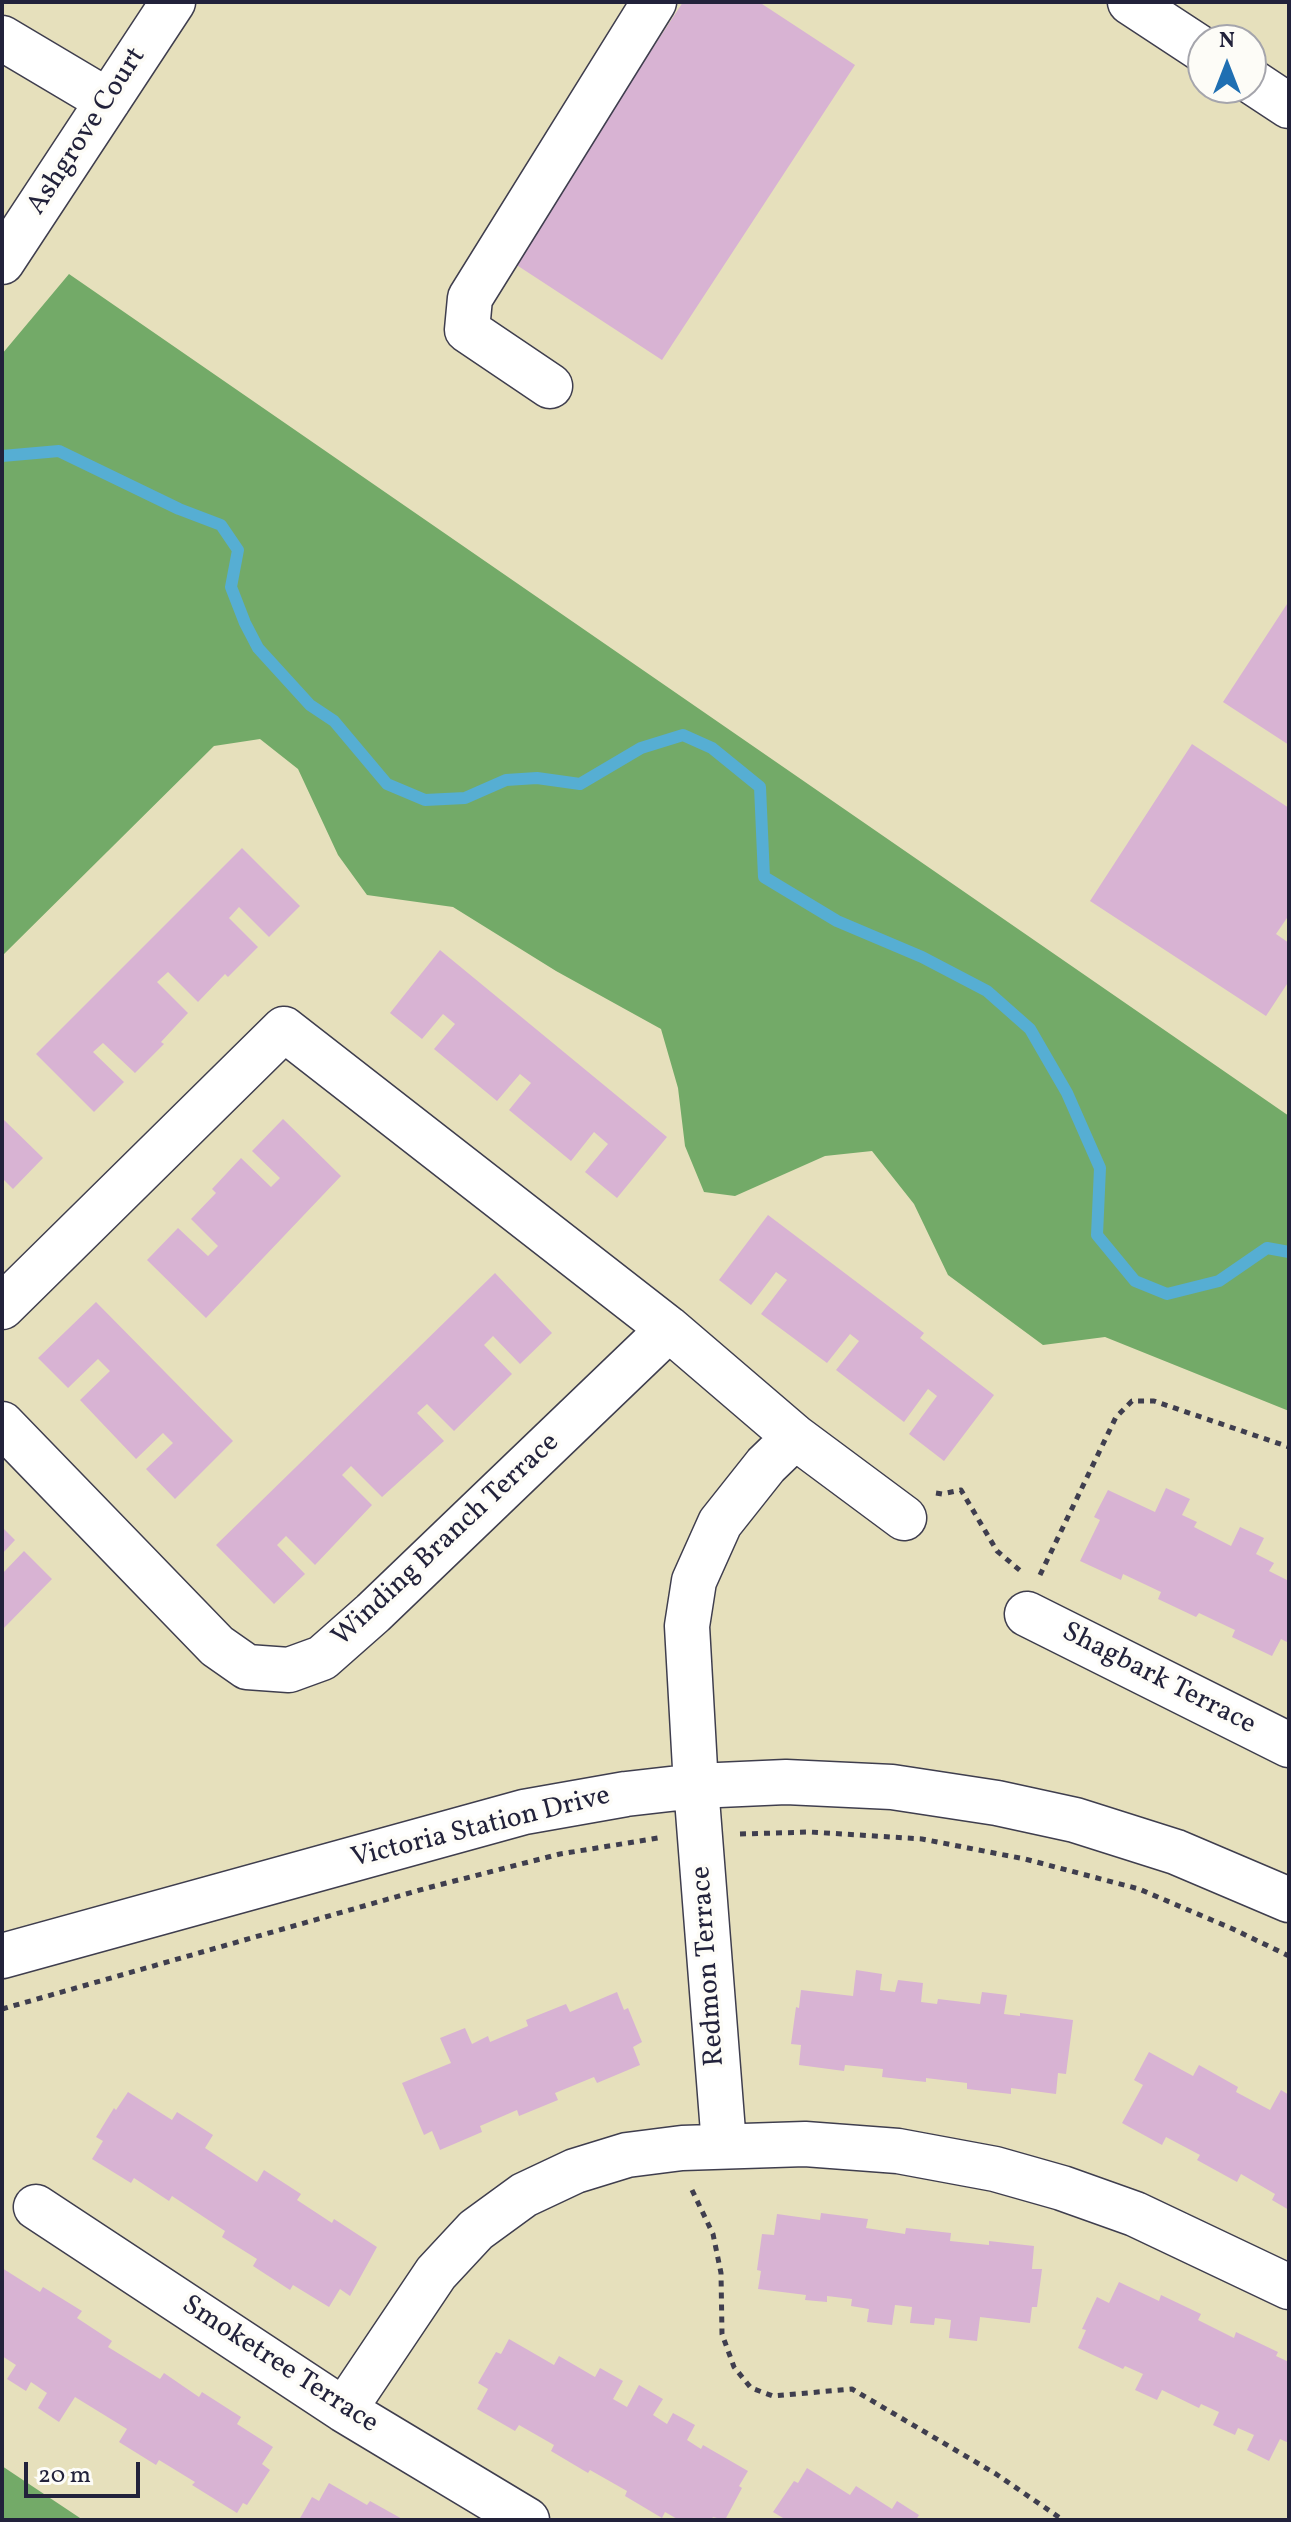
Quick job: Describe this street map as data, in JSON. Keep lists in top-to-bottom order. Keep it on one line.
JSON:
{"streets":{"street":["Ashgrove Court","Winding Branch Terrace","Shagbark Terrace","Victoria Station Drive","Redmon Terrace","Smoketree Terrace"]},"crossings":[["Victoria Station Drive","Redmon Terrace"]],"scale_bar":"20 m","north":"top"}
